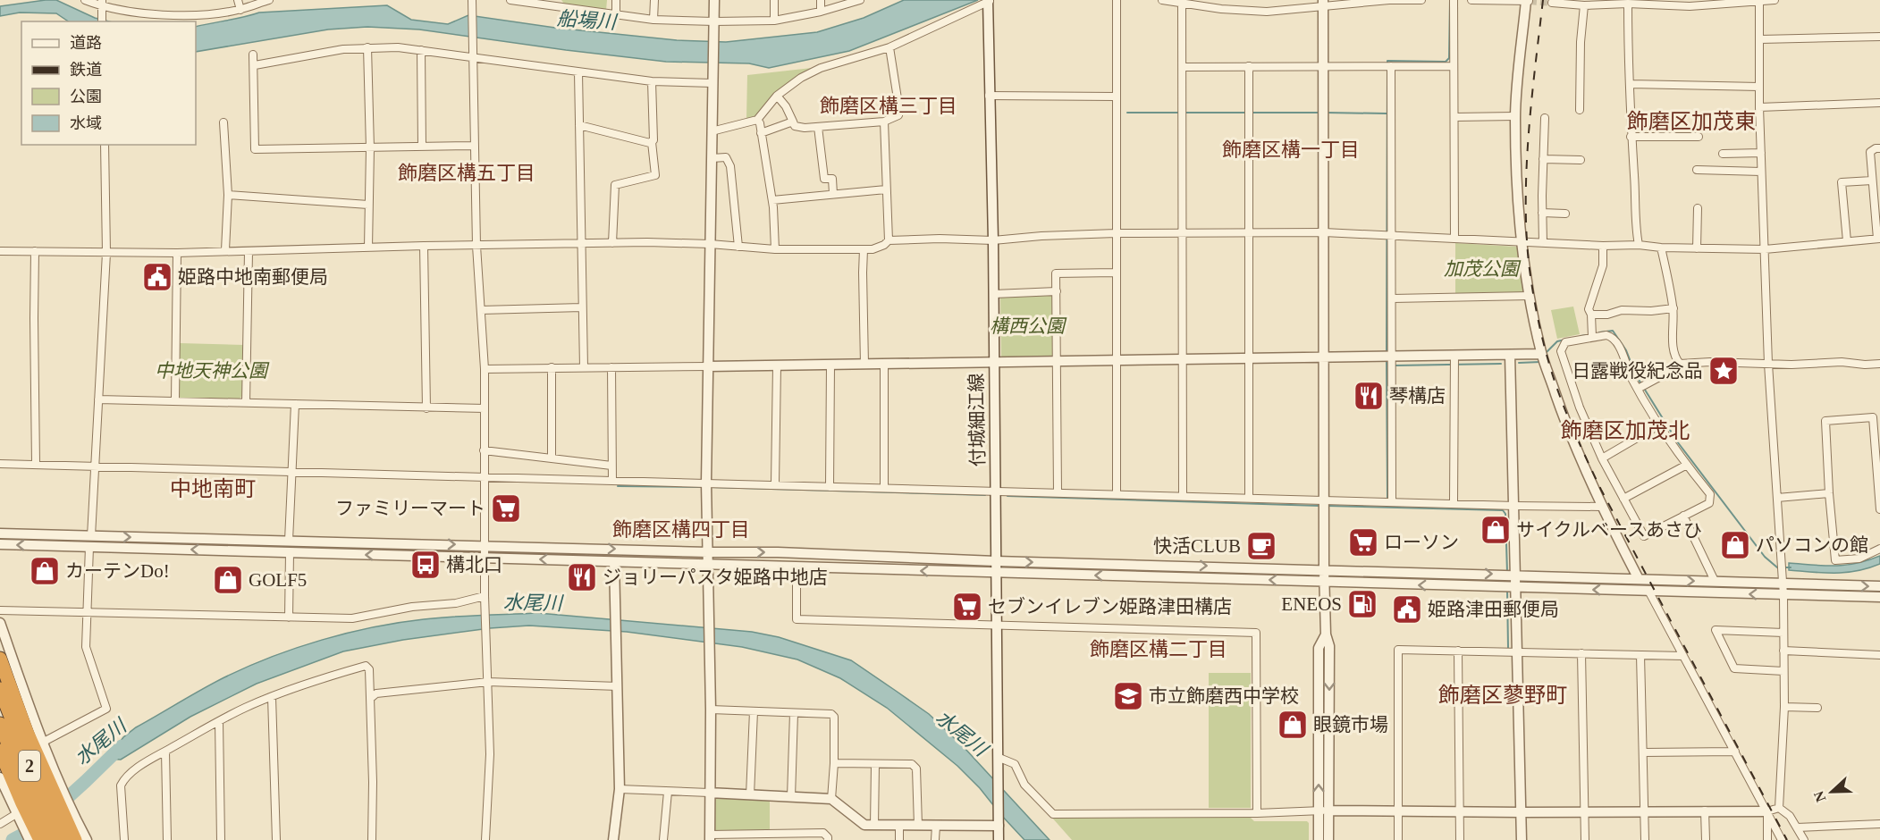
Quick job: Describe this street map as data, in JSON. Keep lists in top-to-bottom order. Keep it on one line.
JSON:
{"streets":{"highway":["2"],"street":["付城細江線"]},"districts":["飾磨区構三丁目","飾磨区加茂東","飾磨区構一丁目","飾磨区構五丁目","飾磨区加茂北","中地南町","飾磨区構四丁目","飾磨区構二丁目","飾磨区蓼野町"],"water":["船場川","水尾川"],"parks":["加茂公園","構西公園","中地天神公園"],"places":{"public building":["姫路中地南郵便局","姫路津田郵便局"],"place":["日露戦役紀念品"],"restaurant":["琴構店","ジョリーパスタ姫路中地店"],"supermarket":["ファミリーマート","ローソン","セブンイレブン姫路津田構店"],"shop":["サイクルベースあさひ","パソコンの館","カーテンDo!","GOLF5","眼鏡市場"],"cafe":["快活CLUB"],"bus stop":["構北口"],"fuel station":["ENEOS"],"school or university":["市立飾磨西中学校"]},"legend":["道路","鉄道","公園","水域"],"north":"left"}
